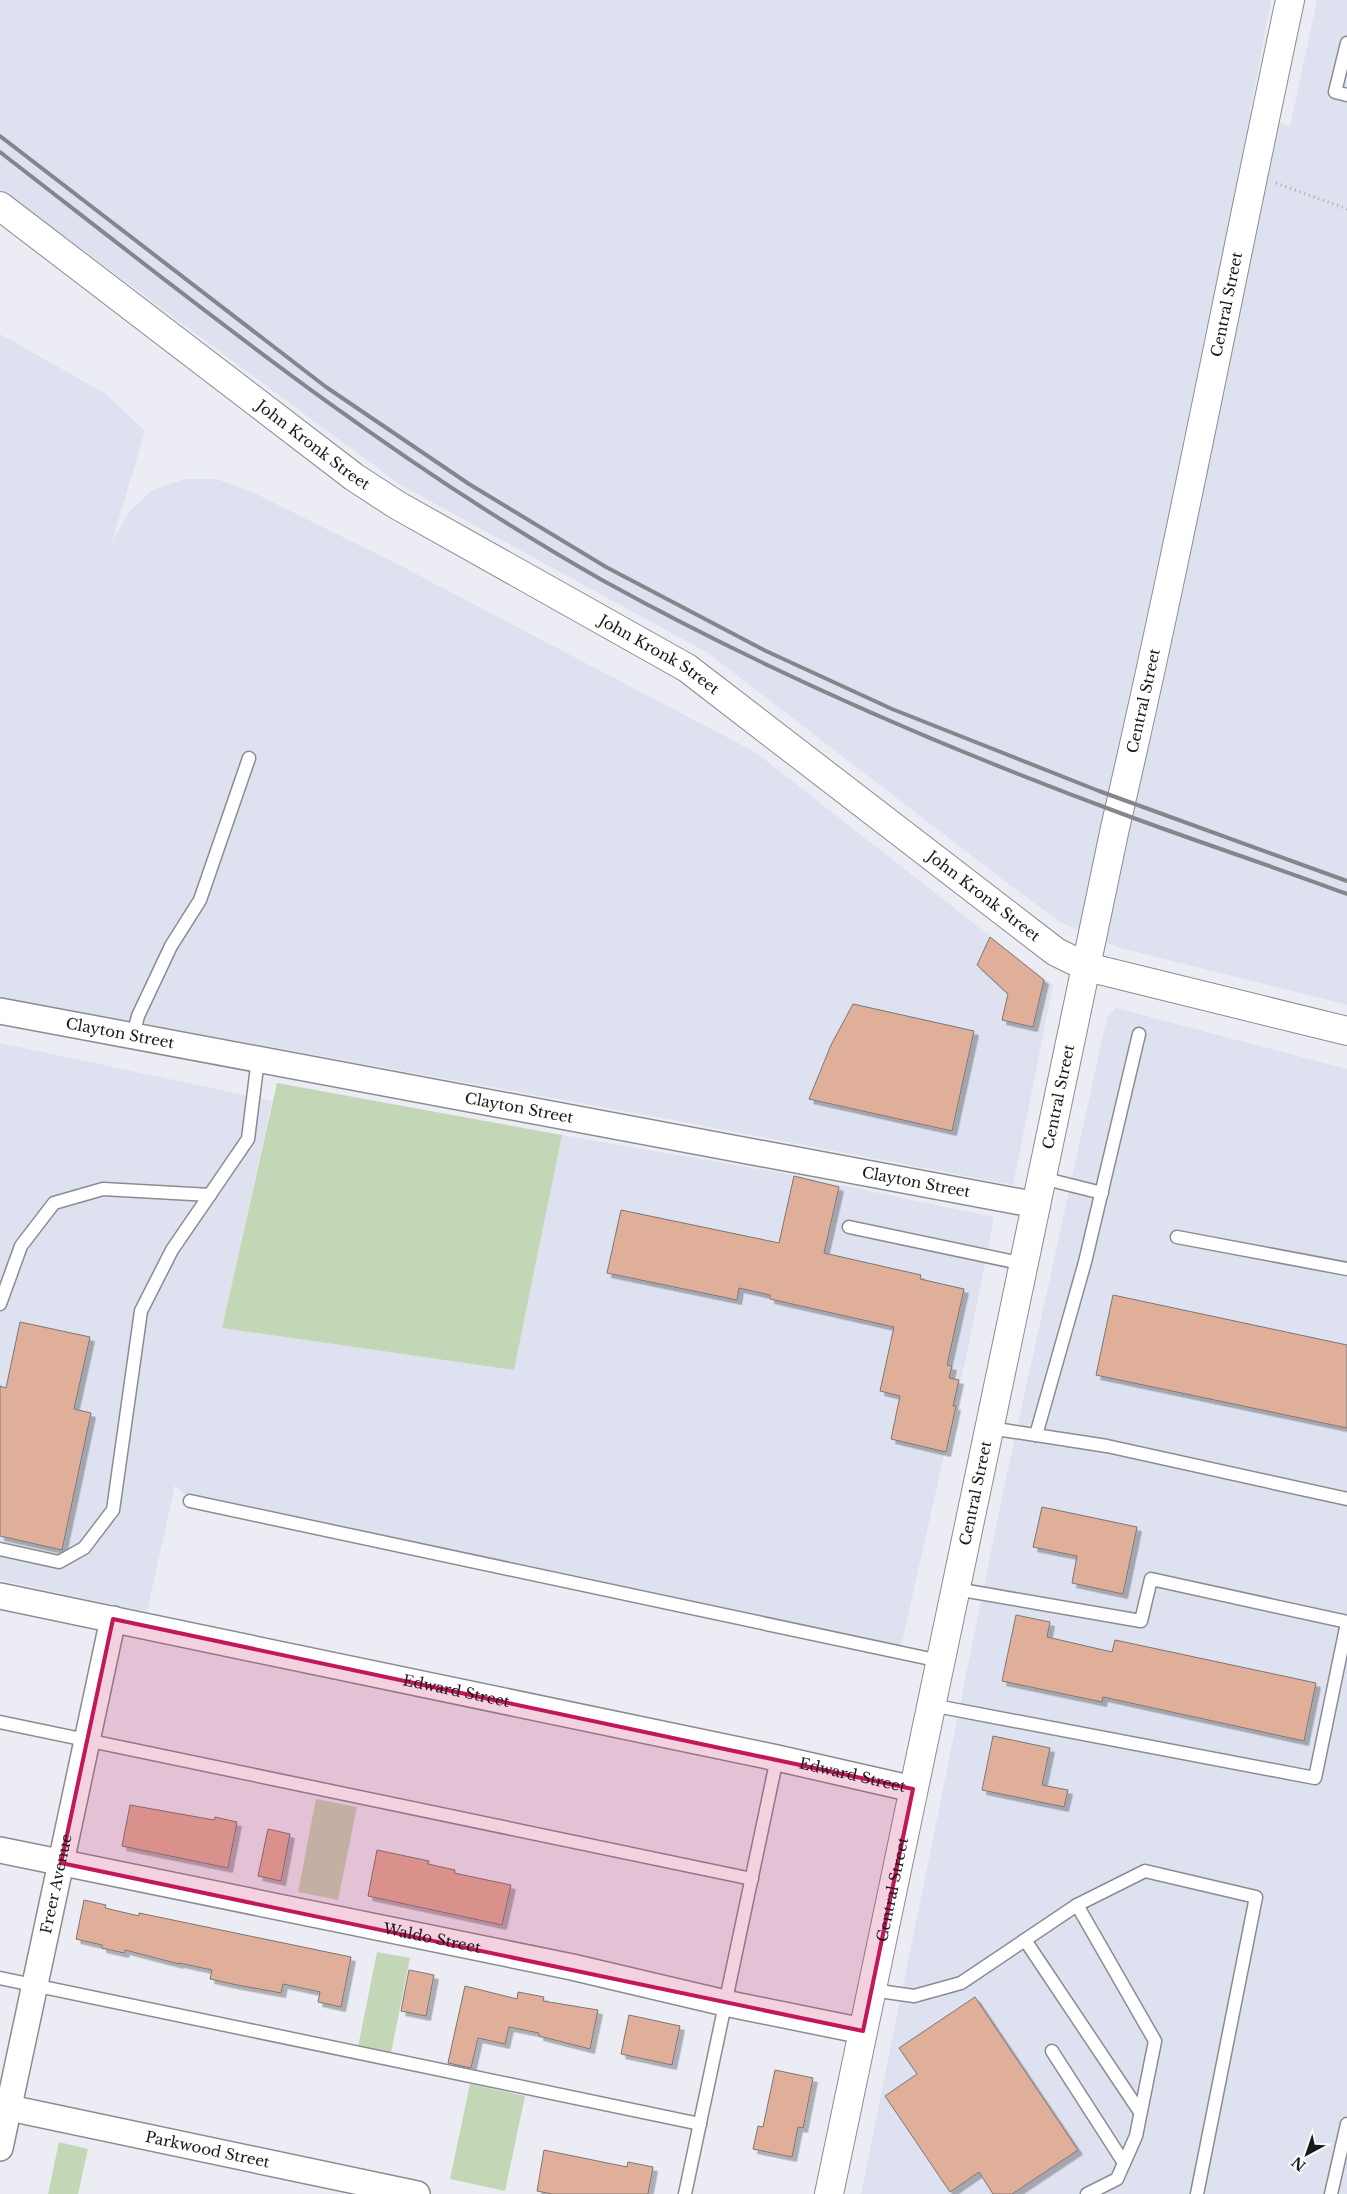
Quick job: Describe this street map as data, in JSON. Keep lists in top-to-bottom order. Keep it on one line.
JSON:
{"streets":{"street":["Central Street","John Kronk Street","Clayton Street","Edward Street","Freer Avenue","Waldo Street","Parkwood Street"]},"crossings":[["Central Street","John Kronk Street"],["Central Street","Clayton Street"],["Central Street","Edward Street"],["Central Street","Waldo Street"],["Edward Street","Freer Avenue"],["Freer Avenue","Waldo Street"],["Freer Avenue","Parkwood Street"]],"north":"bottom left"}
